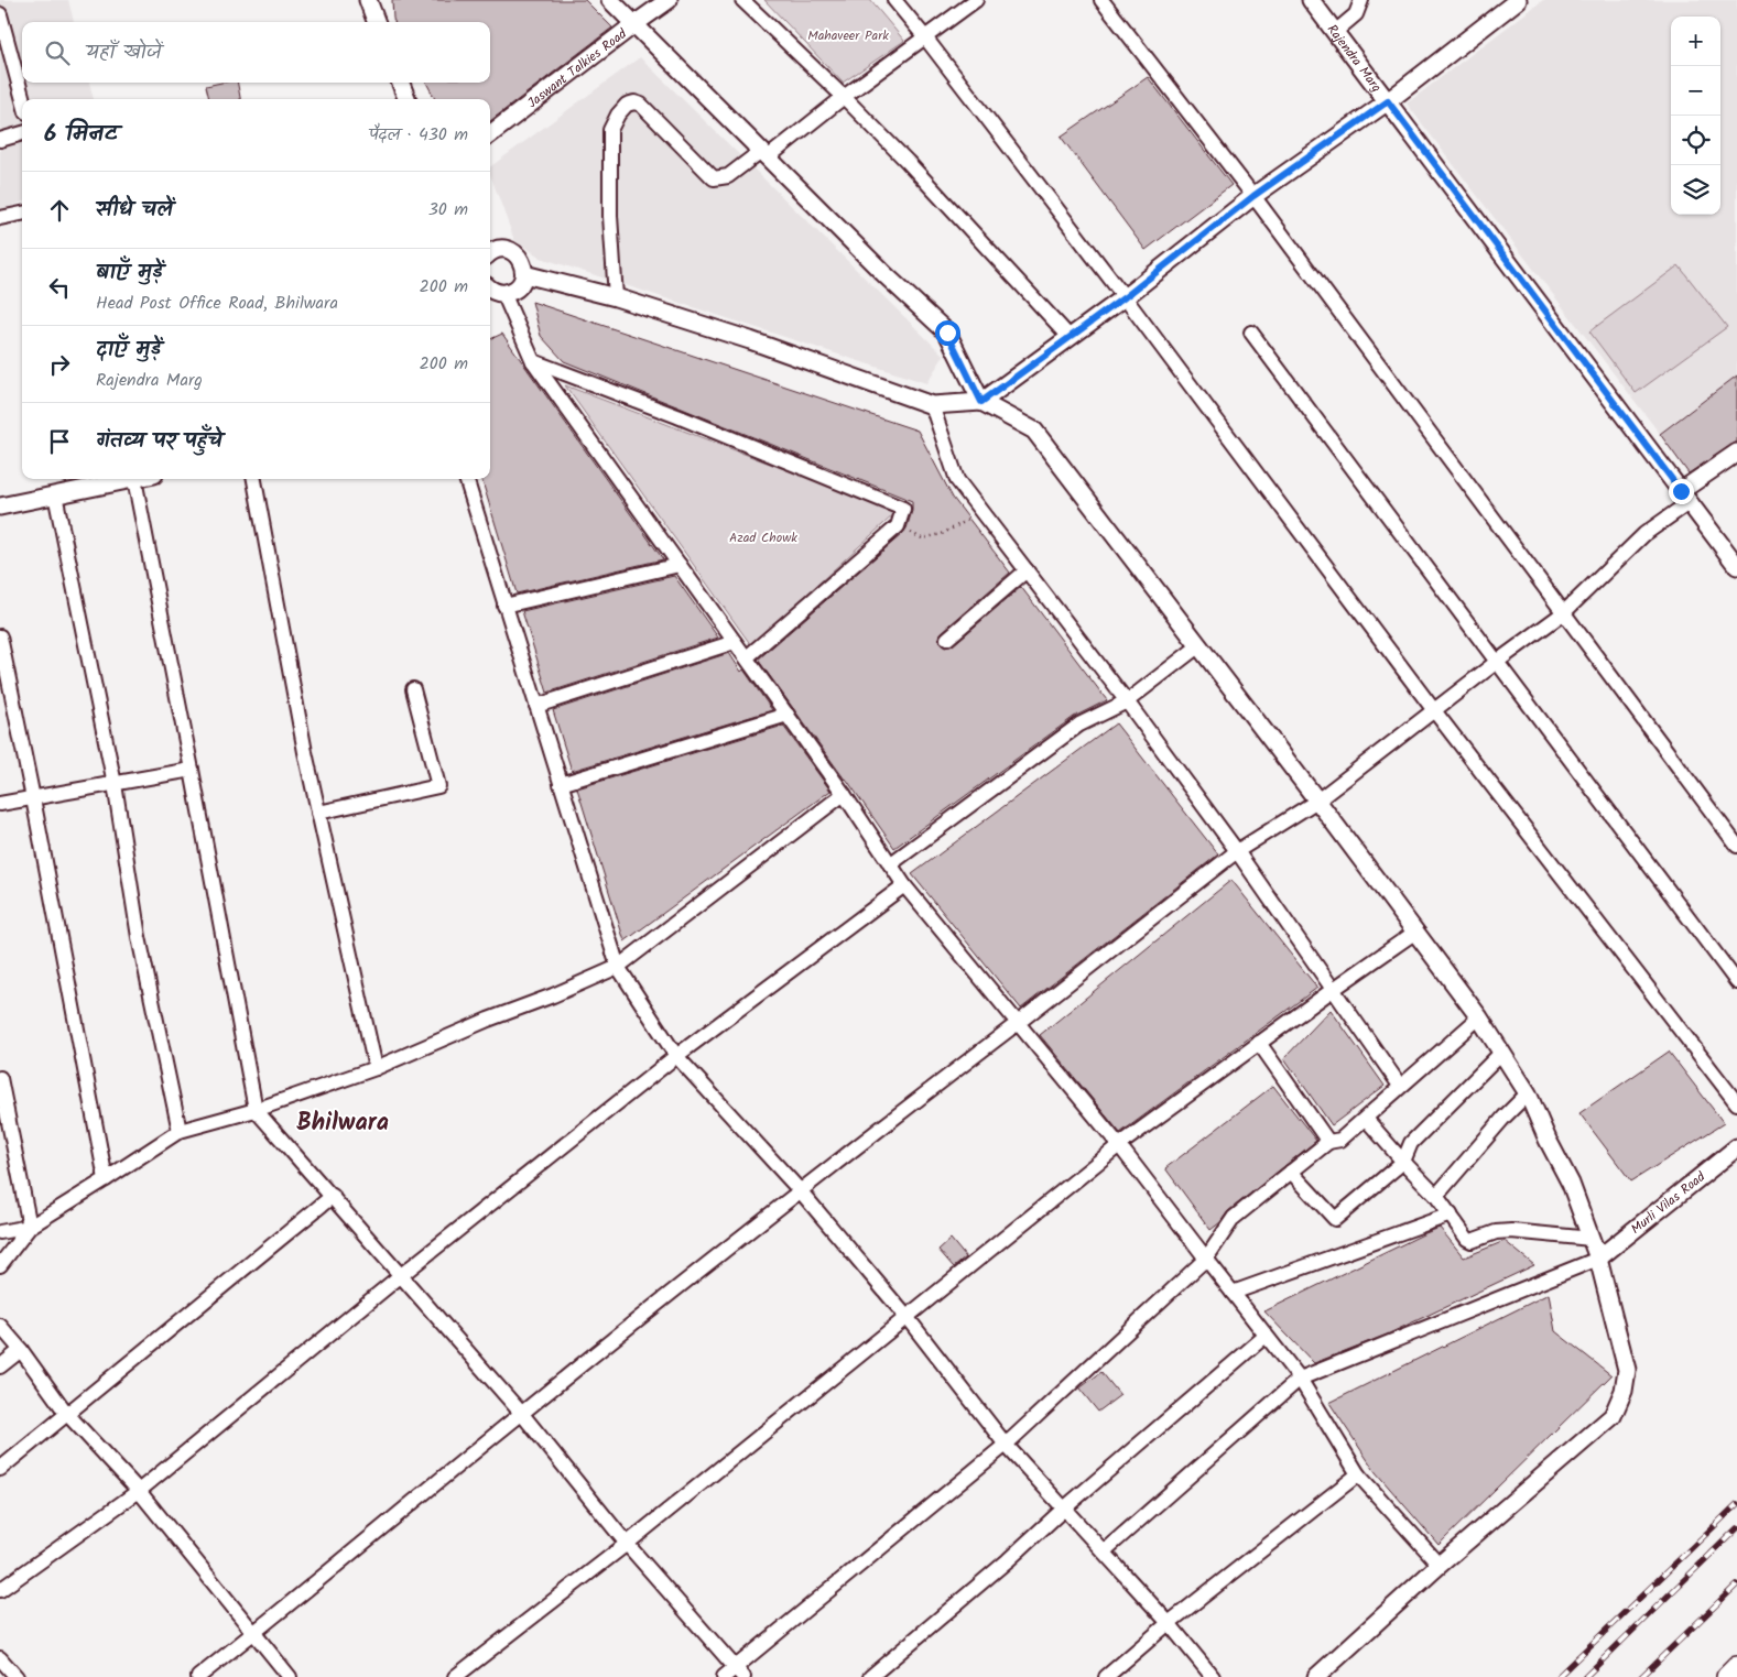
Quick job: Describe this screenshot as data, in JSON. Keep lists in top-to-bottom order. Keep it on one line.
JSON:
{"streets":{"street":["Rajendra Marg","Jaswant Talkies Road","Murli Vilas Road"]},"districts":["Bhilwara"],"parks":["Mahaveer Park","Azad Chowk"],"page":{"map_buttons":["+","−"],"search":"यहाँ खोजें","heading":["6 मिनट","पैदल · 430 m"],"list":[["सीधे चलें","30 m"],["बाएँ मुड़ें","Head Post Office Road, Bhilwara","200 m"],["दाएँ मुड़ें","Rajendra Marg","200 m"],"गंतव्य पर पहुँचे"]}}
